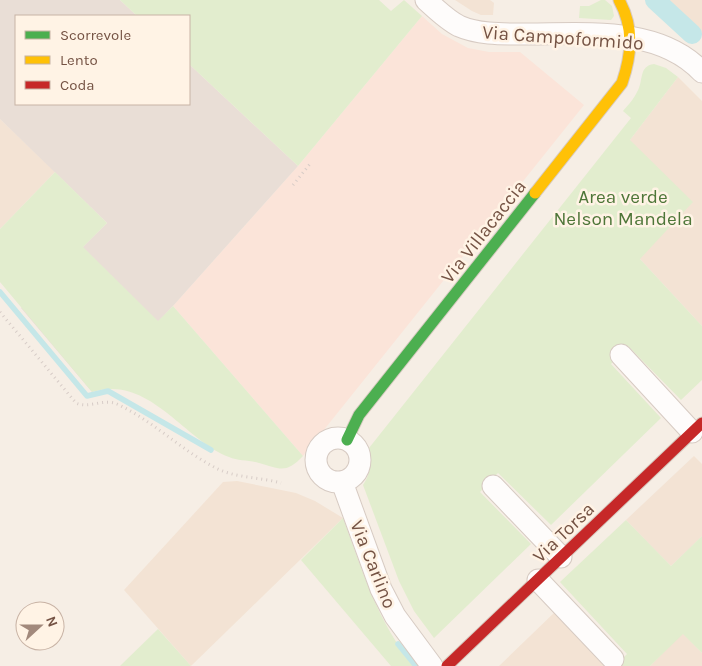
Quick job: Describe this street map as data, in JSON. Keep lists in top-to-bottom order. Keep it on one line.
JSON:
{"streets":{"street":["Via Campoformido","Via Villacaccia","Via Torsa","Via Carlino"]},"crossings":[["Via Campoformido","Via Villacaccia"],["Via Villacaccia","Via Carlino"]],"parks":["Area verde Nelson Mandela"],"legend":["Scorrevole","Lento","Coda"],"north":"right"}
